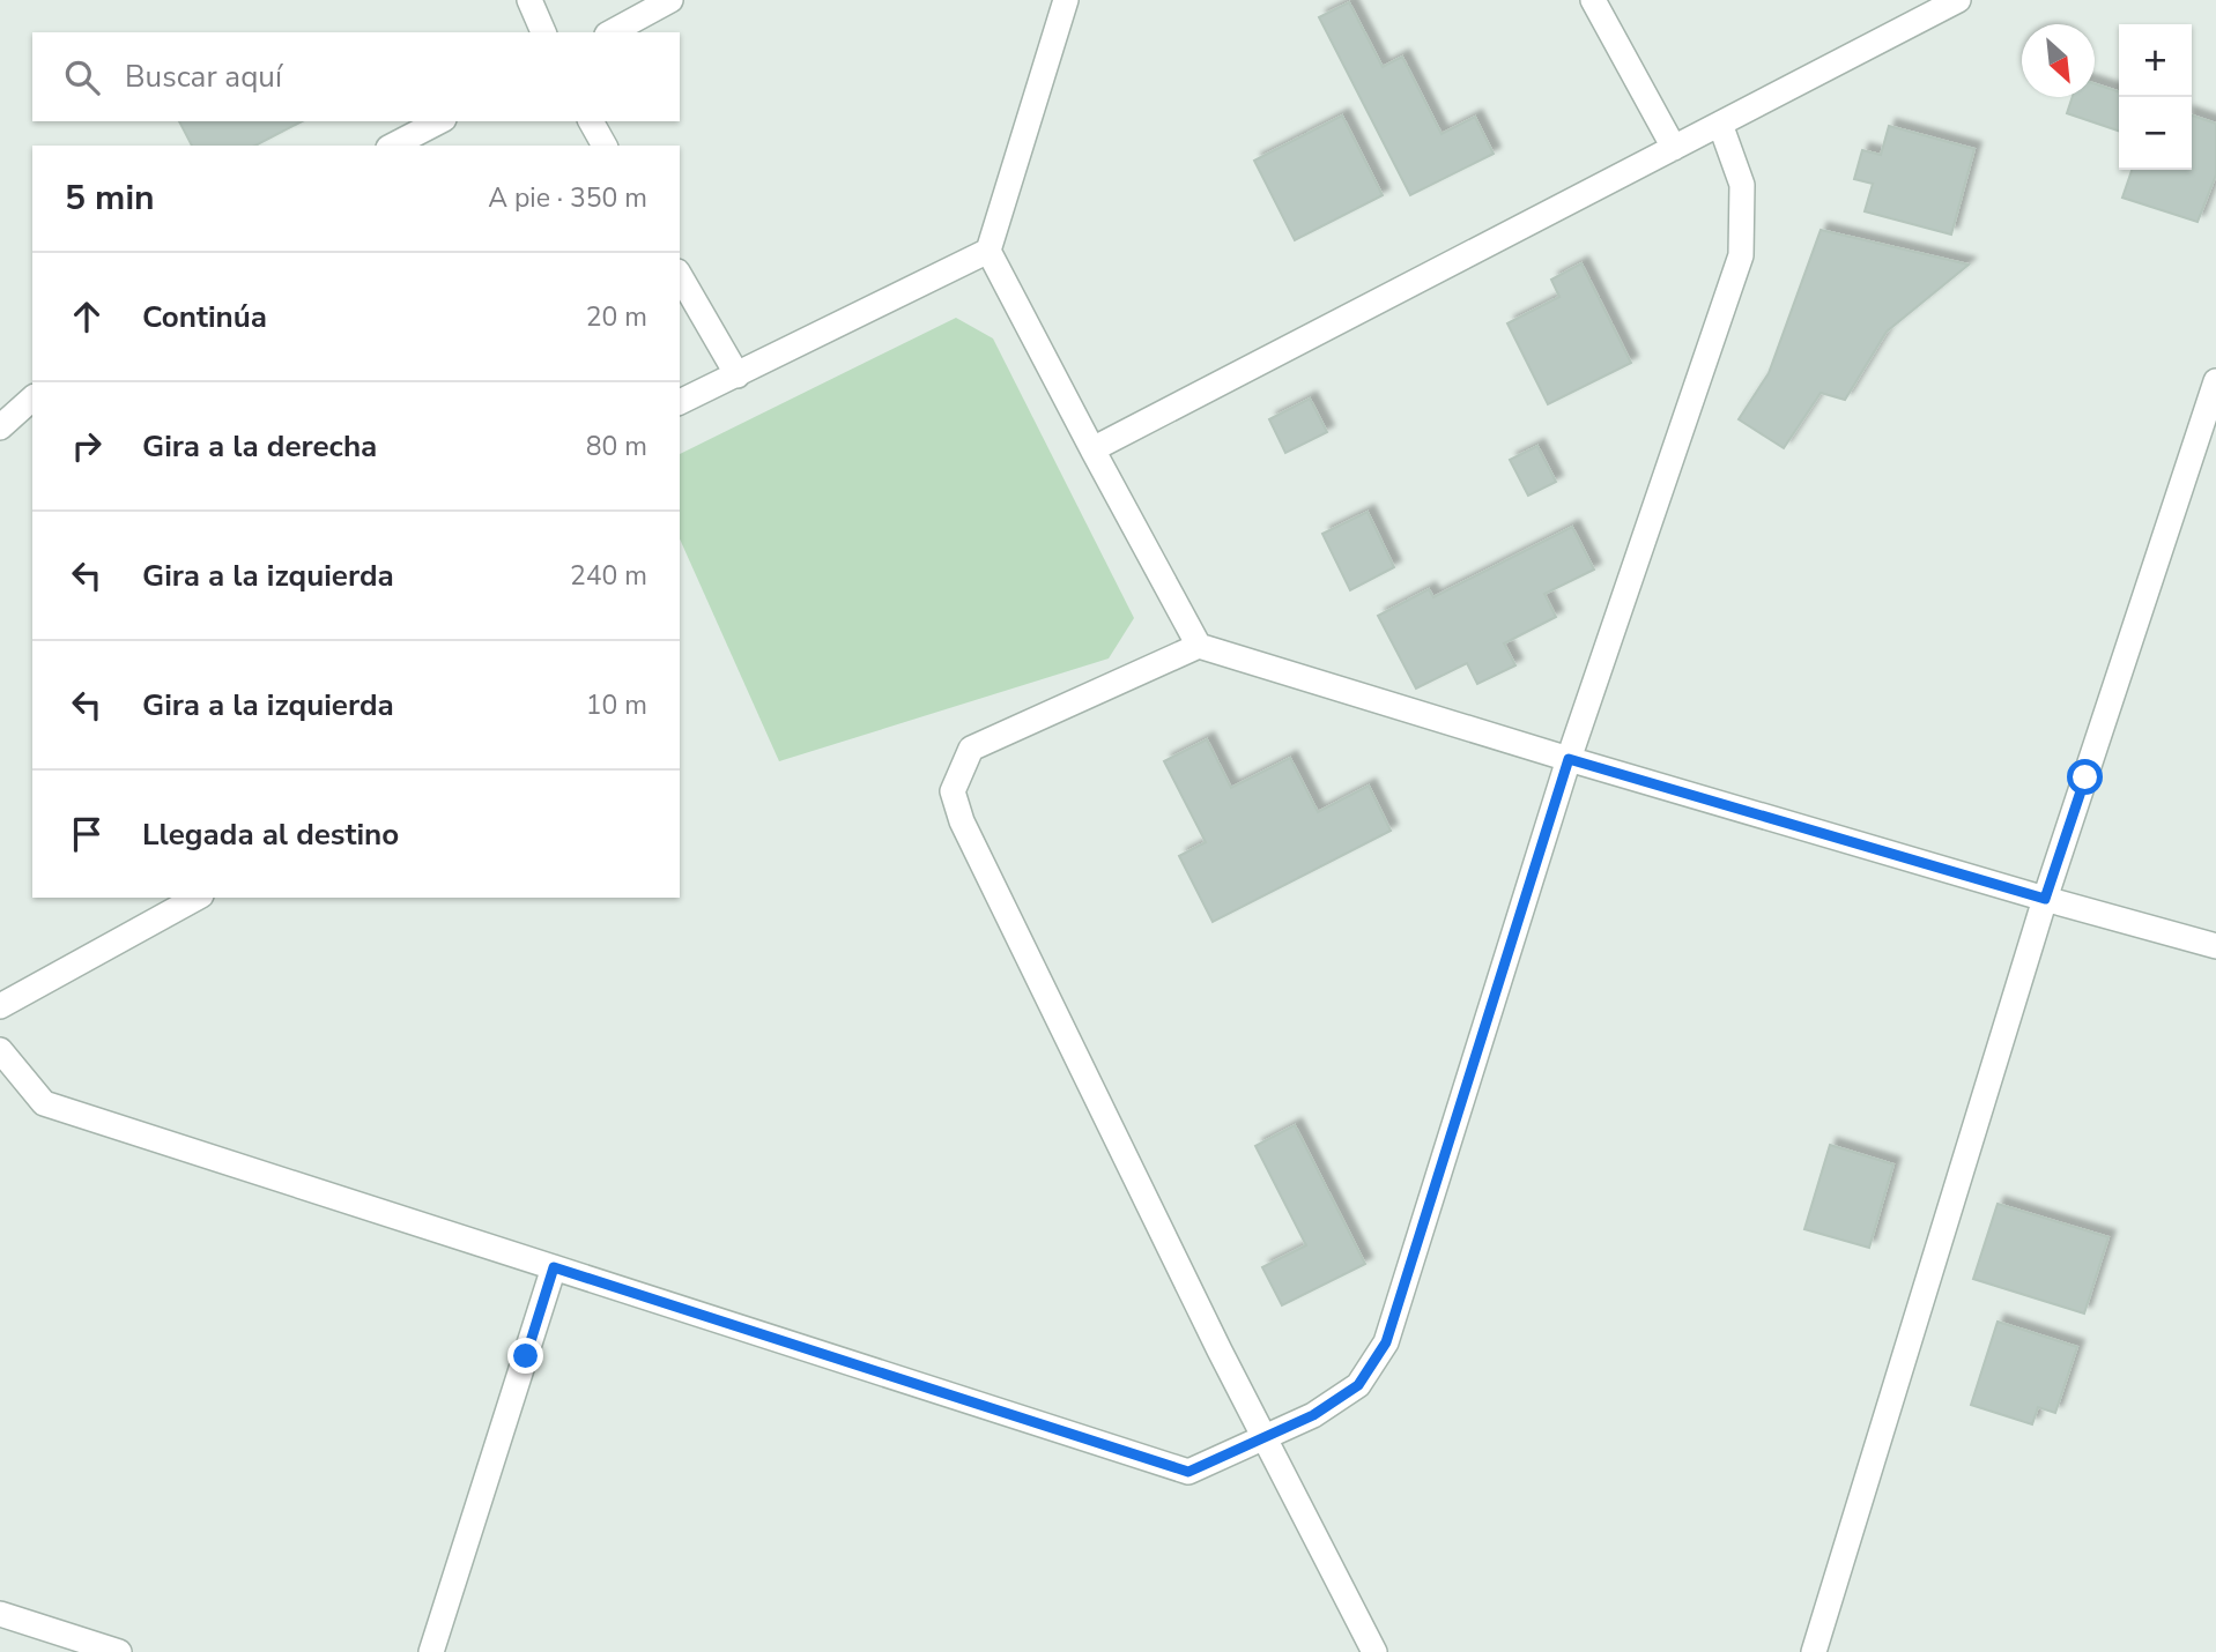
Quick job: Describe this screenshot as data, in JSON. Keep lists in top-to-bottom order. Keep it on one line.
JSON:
{"north":"bottom right","page":{"map_buttons":["+","−"],"search":"Buscar aquí","heading":["5 min","A pie · 350 m"],"list":[["Continúa","20 m"],["Gira a la derecha","80 m"],["Gira a la izquierda","240 m"],["Gira a la izquierda","10 m"],"Llegada al destino"]}}
